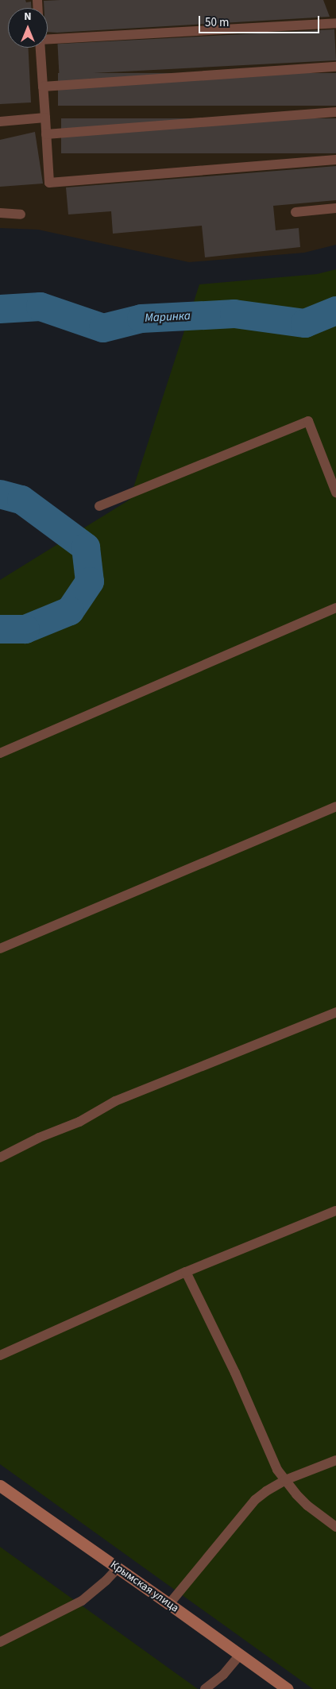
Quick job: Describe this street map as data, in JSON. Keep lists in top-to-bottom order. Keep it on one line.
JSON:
{"streets":{"main road":["Крымская улица"]},"water":["Маринка"],"scale_bar":"50 m","north":"top"}
